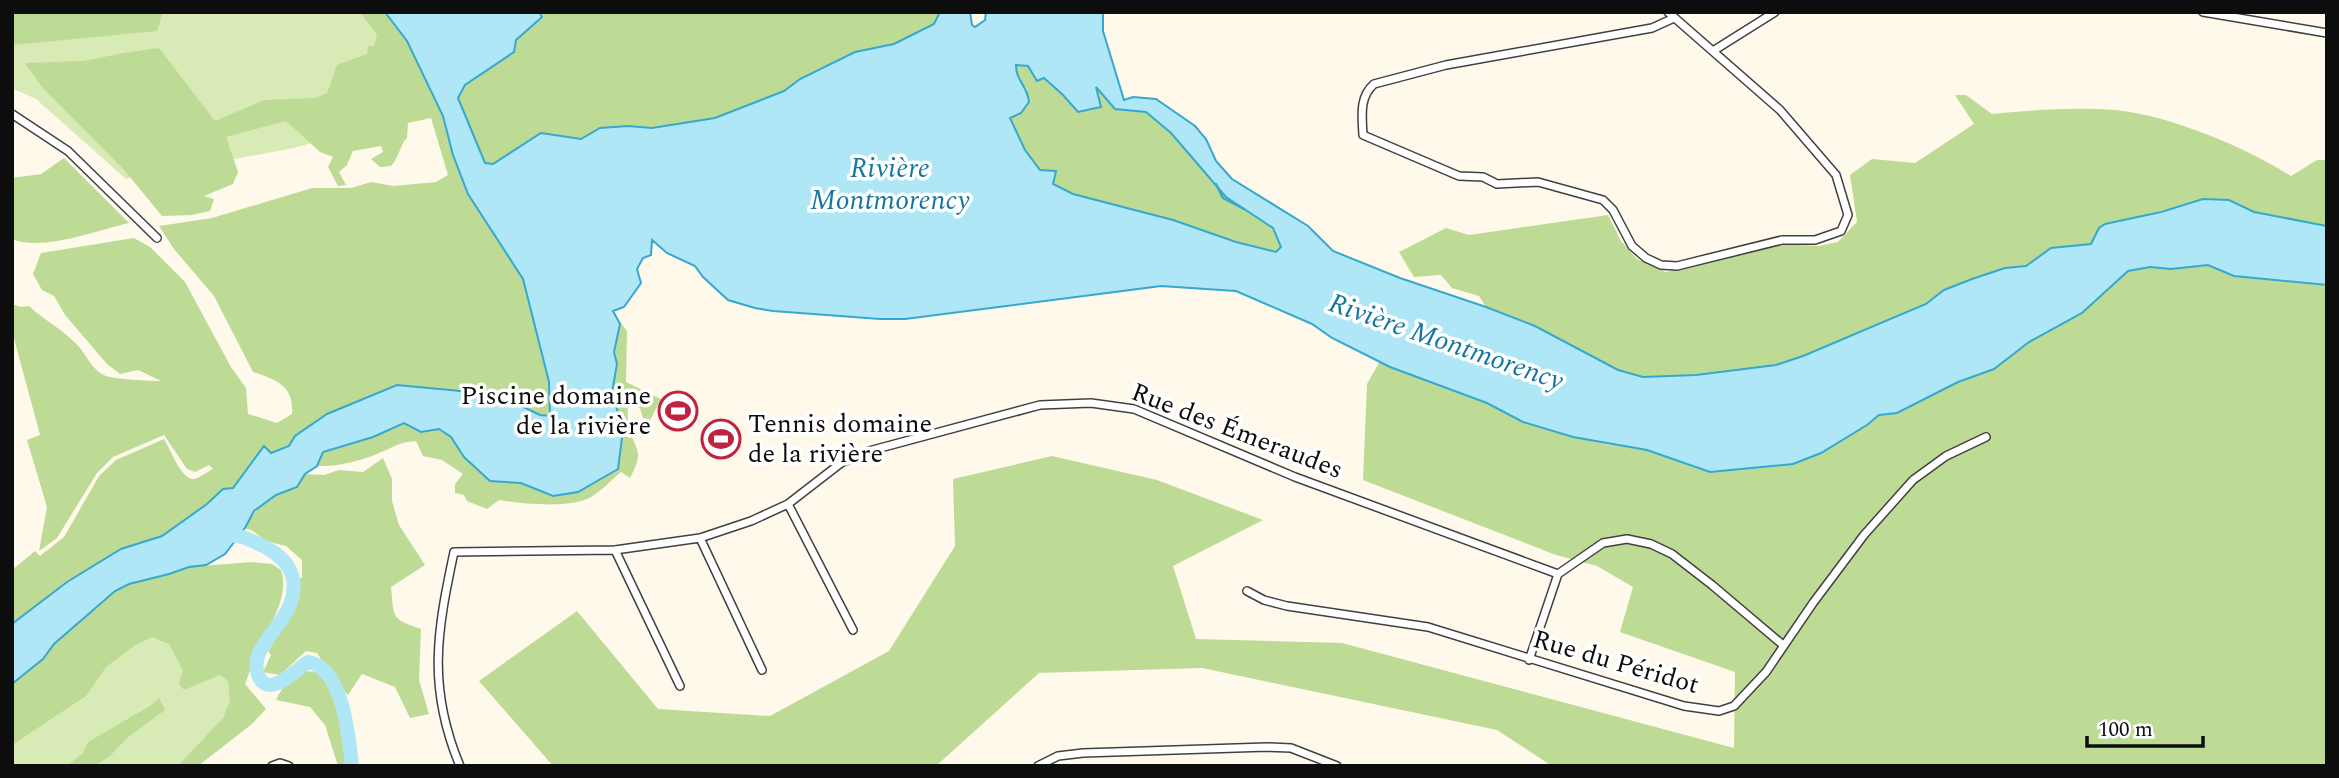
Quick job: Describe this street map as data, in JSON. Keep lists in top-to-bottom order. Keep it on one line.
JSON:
{"streets":{"street":["Rue des Émeraudes","Rue du Péridot"]},"water":["Rivière Montmorency"],"places":{"sports":["Piscine domaine de la rivière","Tennis domaine de la rivière"]},"scale_bar":"100 m"}
